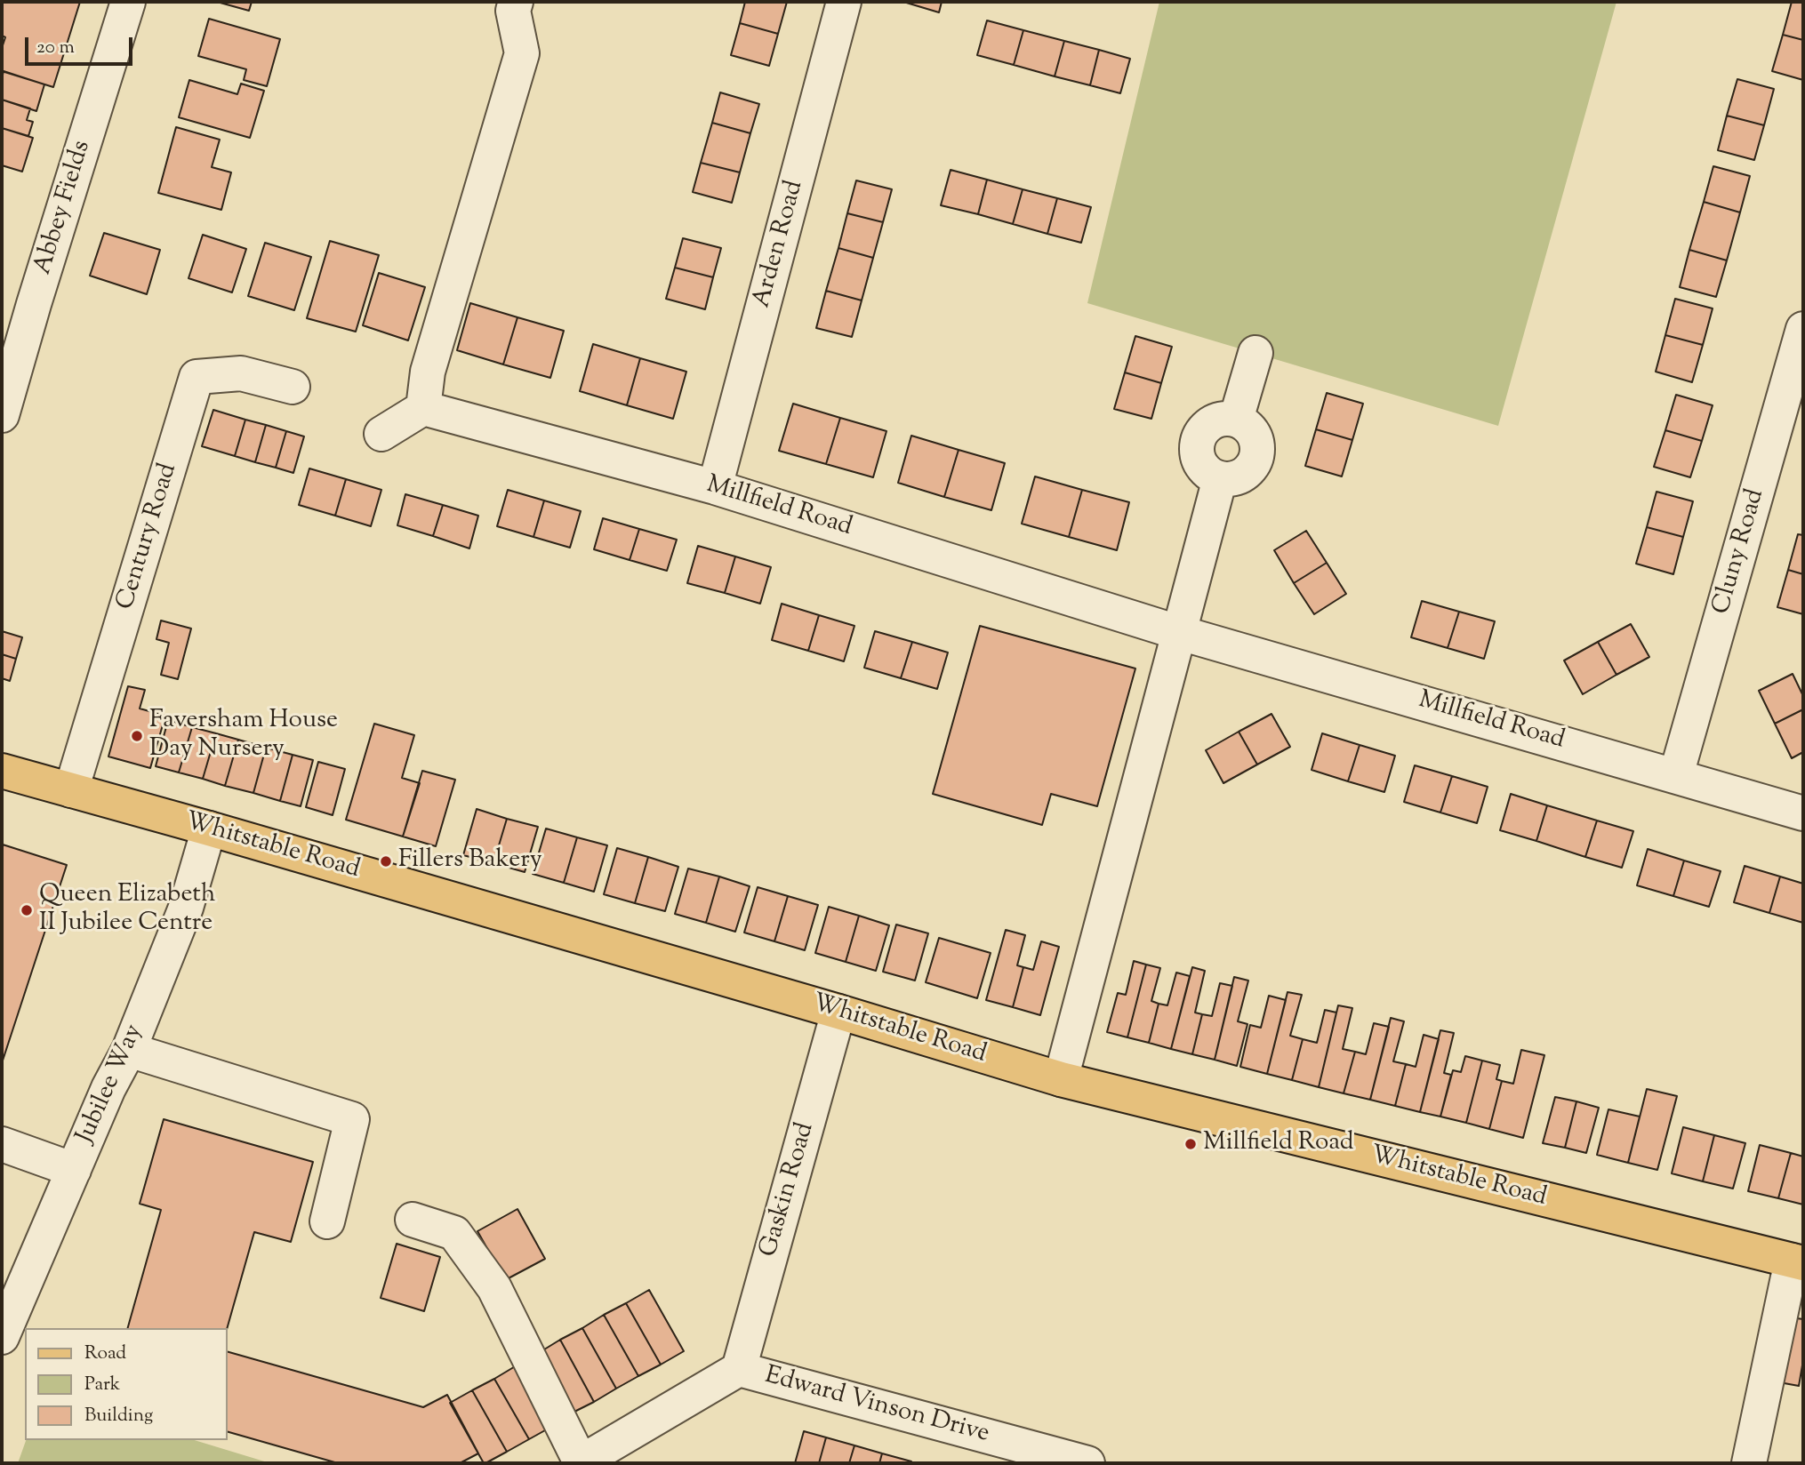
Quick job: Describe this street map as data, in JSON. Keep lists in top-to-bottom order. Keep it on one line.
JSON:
{"streets":{"main road":["Whitstable Road"],"street":["Abbey Fields","Arden Road","Millfield Road","Century Road","Cluny Road","Jubilee Way","Gaskin Road","Edward Vinson Drive"]},"crossings":[["Arden Road","Millfield Road"],["Millfield Road","Cluny Road"],["Century Road","Whitstable Road"],["Whitstable Road","Jubilee Way"],["Whitstable Road","Gaskin Road"],["Gaskin Road","Edward Vinson Drive"]],"places":["Faversham House Day Nursery","Fillers Bakery","Queen Elizabeth II Jubilee Centre","Millfield Road"],"legend":["Road","Park","Building"],"scale_bar":"20 m"}
